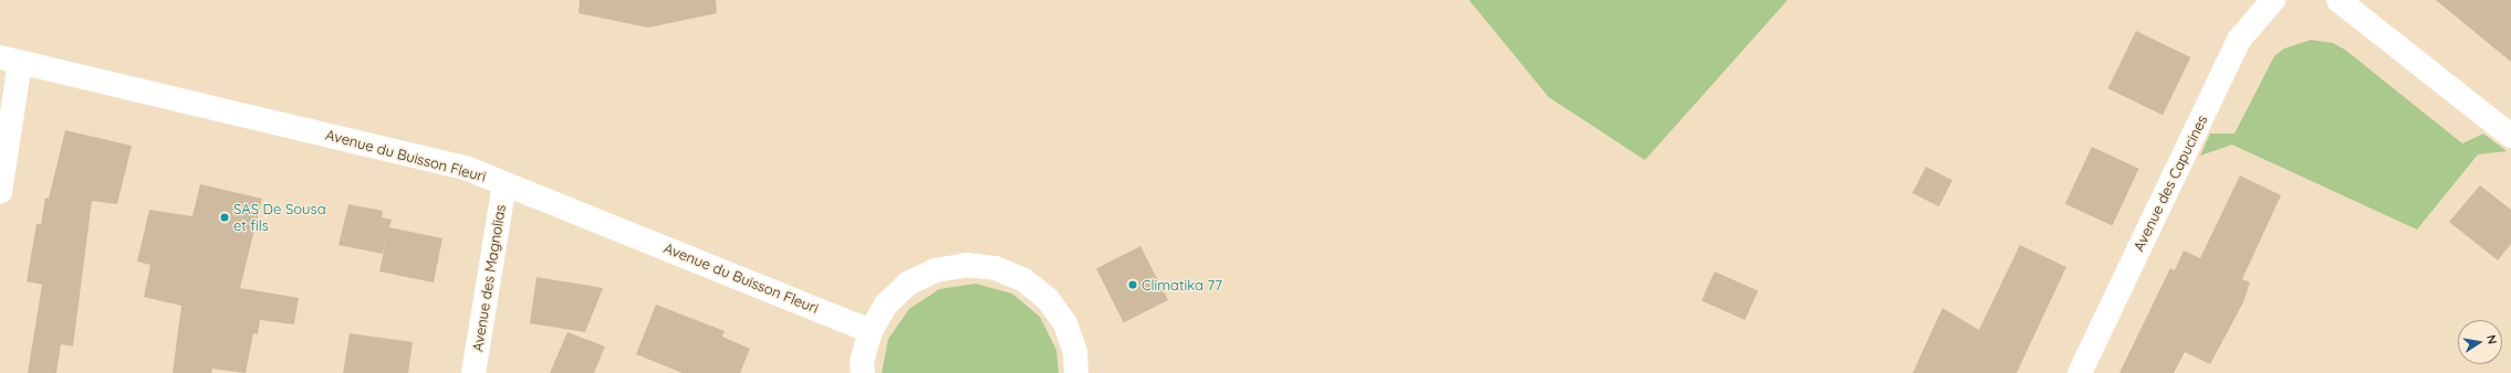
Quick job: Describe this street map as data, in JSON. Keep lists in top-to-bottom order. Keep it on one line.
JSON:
{"streets":{"street":["Avenue du Buisson Fleuri","Avenue des Capucines","Avenue des Magnolias"]},"crossings":[["Avenue du Buisson Fleuri","Avenue des Magnolias"]],"places":["SAS De Sousa et fils","Climatika 77"],"north":"right"}
